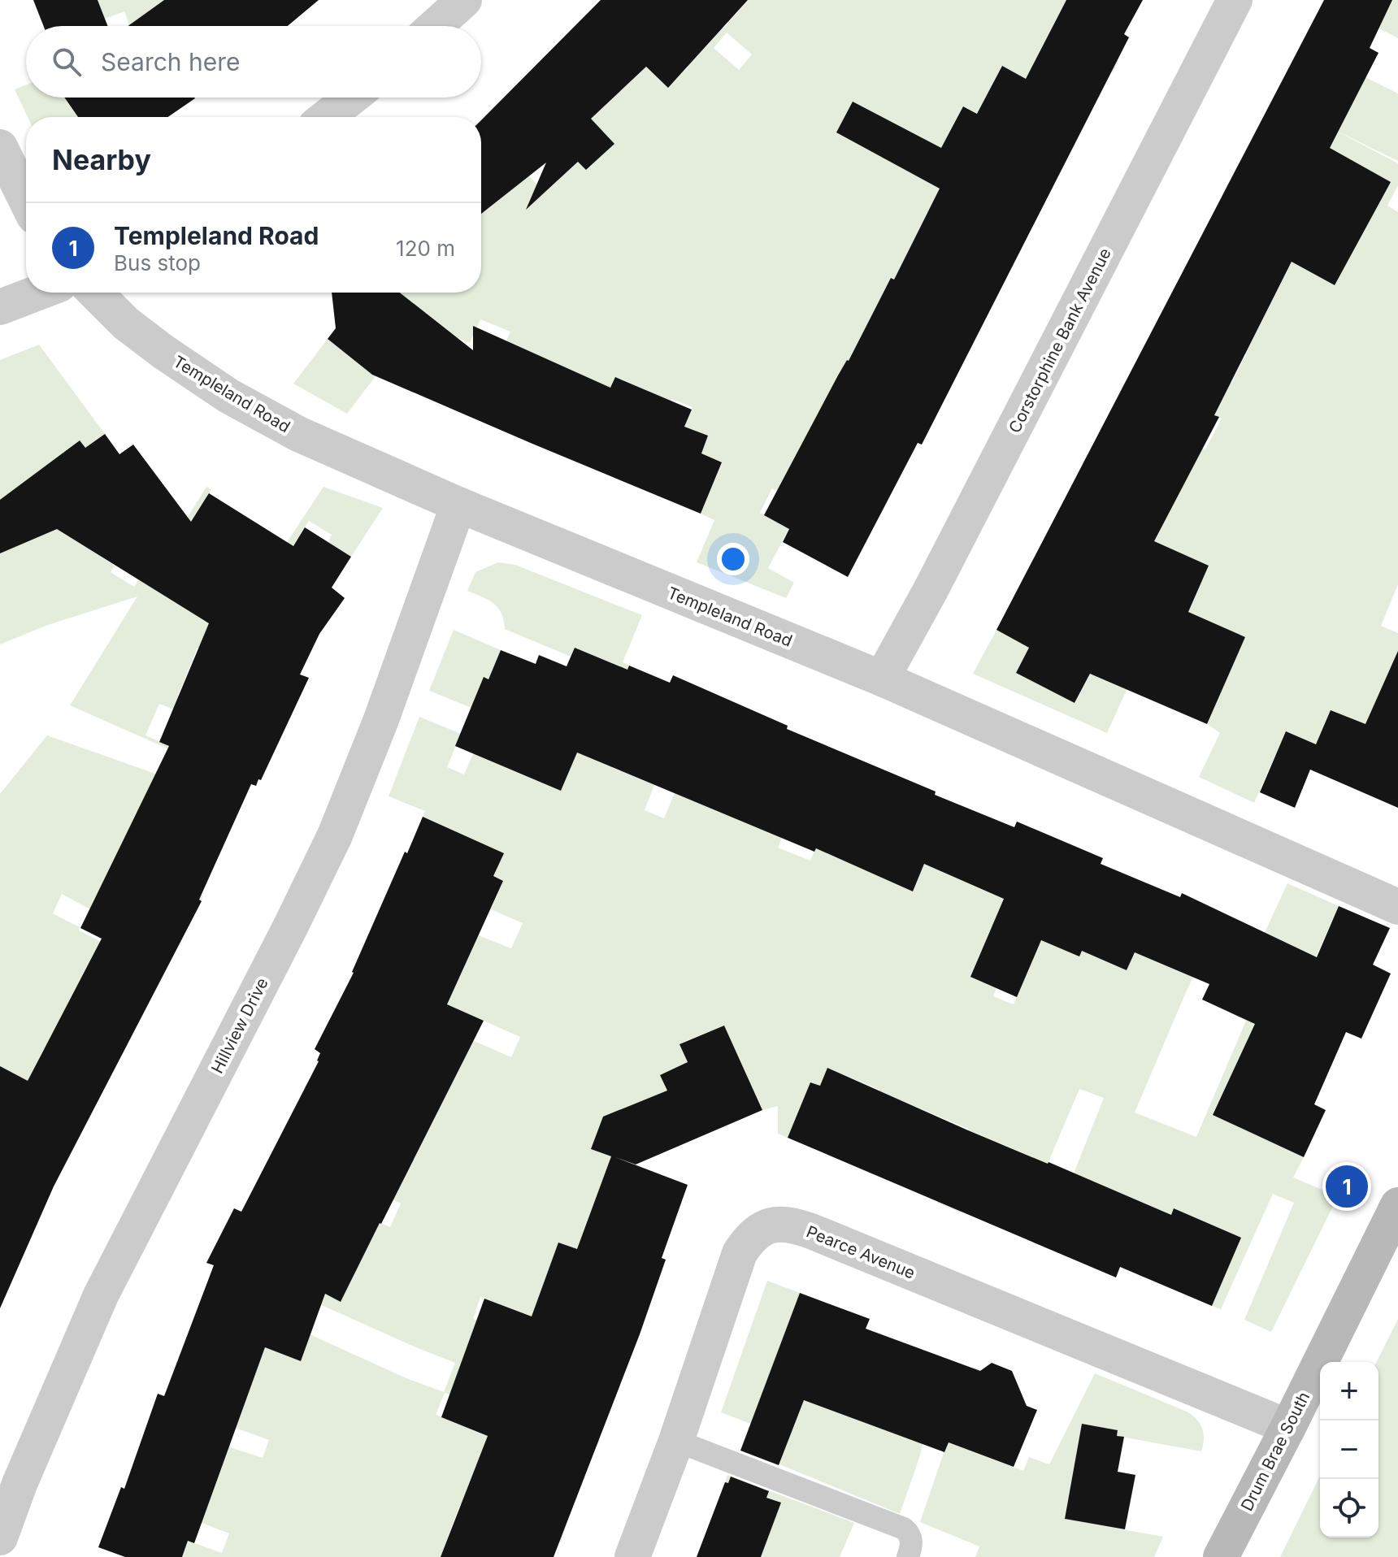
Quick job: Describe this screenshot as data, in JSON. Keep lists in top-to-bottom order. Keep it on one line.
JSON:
{"streets":{"main road":["Drum Brae South"],"street":["Corstorphine Bank Avenue","Templeland Road","Hillview Drive","Pearce Avenue"]},"crossings":[["Corstorphine Bank Avenue","Templeland Road"],["Templeland Road","Hillview Drive"],["Pearce Avenue","Drum Brae South"]],"page":{"search":"Search here","heading":"Nearby","list":[{"mark":"1","name":"Templeland Road","note":"Bus stop","value":"120 m"}],"pins":"1","map_buttons":["+","−"]}}
